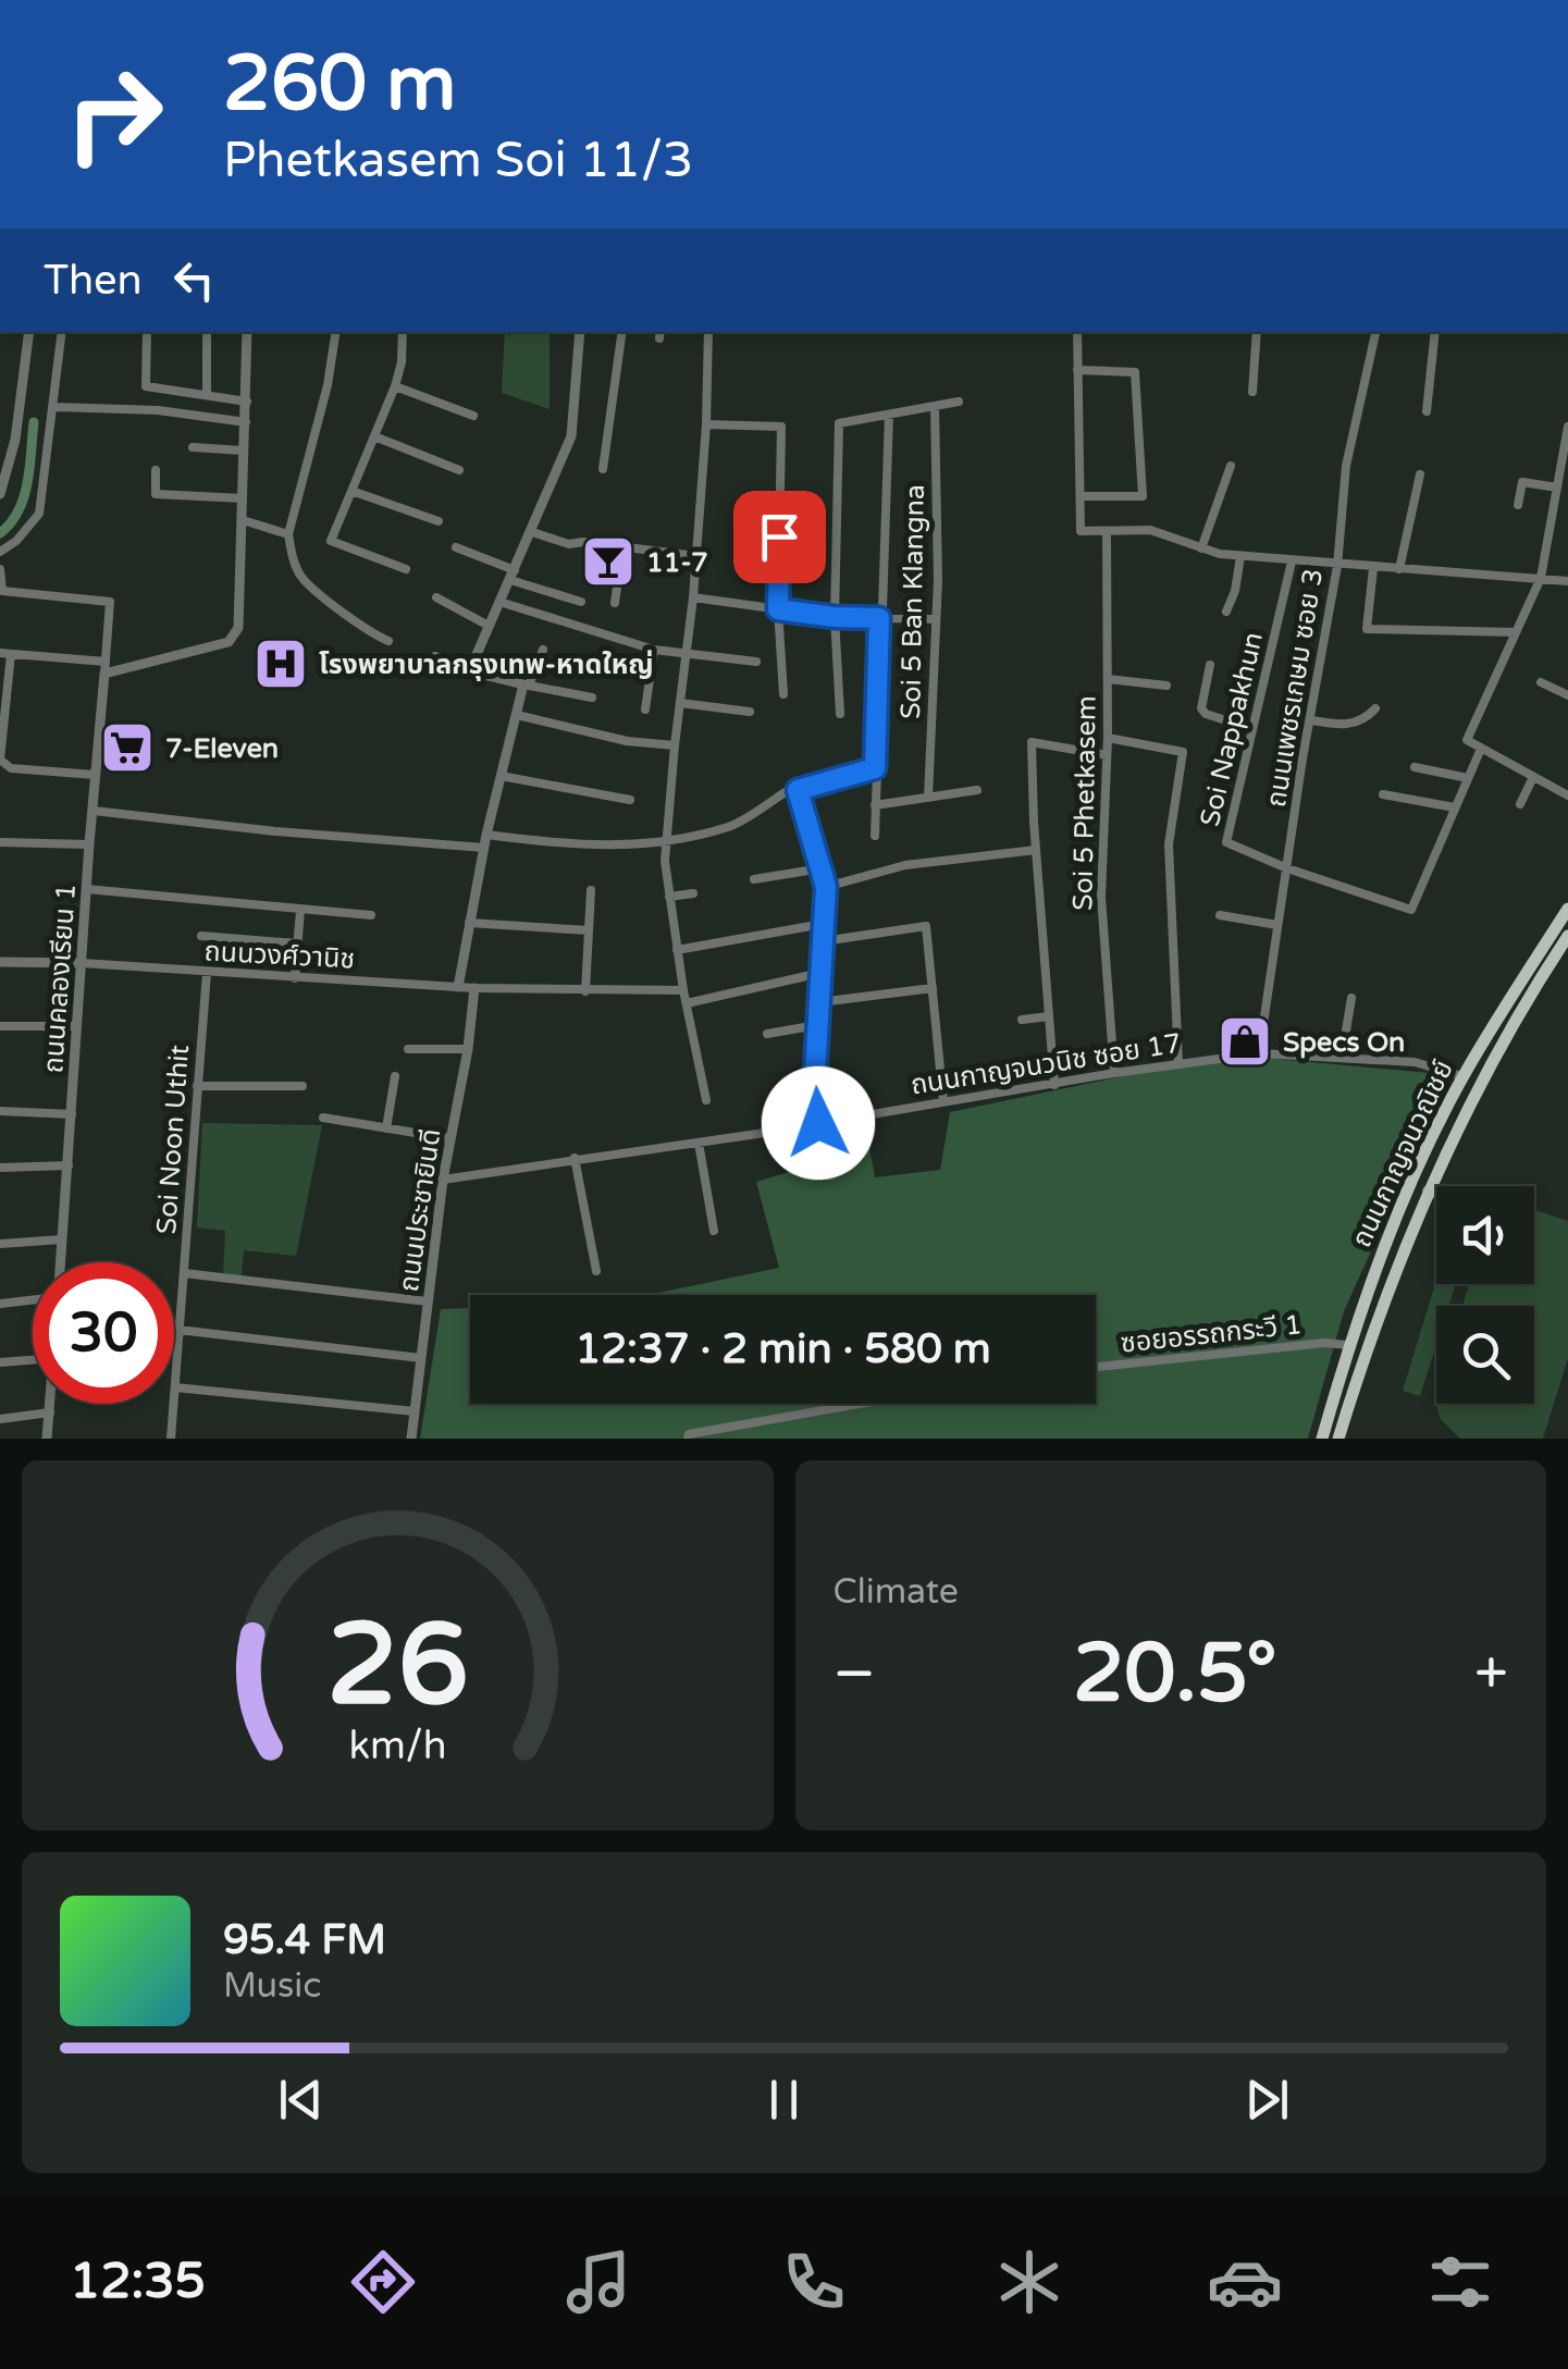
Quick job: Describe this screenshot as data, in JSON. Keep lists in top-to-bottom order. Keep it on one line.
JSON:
{"streets":{"main road":["ถนนกาญจนวณิชย์"],"street":["Soi 5 Ban Klangna","ถนนเพชรเกษม ซอย 3","Soi Nappakhun","Soi 5 Phetkasem","ถนนวงศ์วานิช","ถนนคลองเรียน 1","ถนนกาญจนวนิช ซอย 17","Soi Noon Uthit","ถนนประชายินดี","ซอยอรรถกระวี 1"]},"crossings":[["ถนนเพชรเกษม ซอย 3","Soi Nappakhun"],["ถนนเพชรเกษม ซอย 3","ถนนกาญจนวนิช ซอย 17"],["Soi 5 Phetkasem","ถนนกาญจนวนิช ซอย 17"],["ถนนวงศ์วานิช","ถนนคลองเรียน 1"],["ถนนวงศ์วานิช","Soi Noon Uthit"],["ถนนวงศ์วานิช","ถนนประชายินดี"],["ถนนกาญจนวนิช ซอย 17","ถนนกาญจนวณิชย์"],["ถนนกาญจนวนิช ซอย 17","ถนนประชายินดี"],["ถนนกาญจนวณิชย์","ซอยอรรถกระวี 1"]],"places":{"bar":["11-7"],"hospital":["โรงพยาบาลกรุงเทพ-หาดใหญ่"],"supermarket":["7-Eleven"],"shop":["Specs On"]},"page":{"turn":["260 m","Phetkasem Soi 11/3"],"then":"Then","limit":"30","trip":"12:37 · 2 min · 580 m","tile":"Climate","heat":["−","20.5°","+"],"song":["95.4 FM","Music"],"tabs":"12:35","gauge":["26","km/h"]}}
